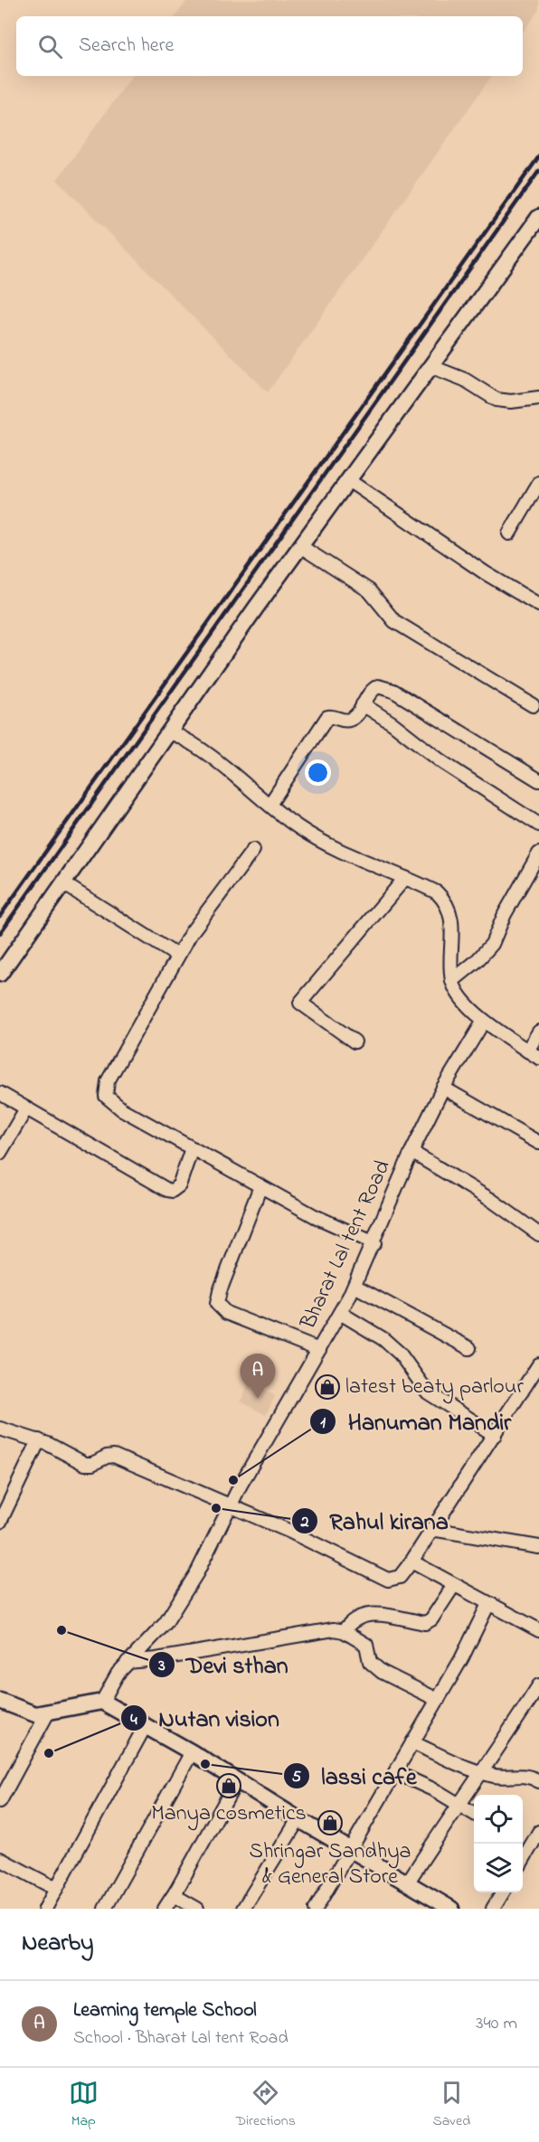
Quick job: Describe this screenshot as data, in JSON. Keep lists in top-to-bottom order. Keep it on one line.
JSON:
{"streets":{"street":["Bharat Lal tent Road"]},"places":{"shop":["latest beaty parlour","Manya cosmetics","Shringar Sandhya & General Store"],"other":["Hanuman Mandir","Rahul kirana","Devi sthan","Nutan vision","lassi cafe"]},"page":{"search":"Search here","pins":"A","heading":"Nearby","list":[{"mark":"A","name":"Learning temple School","note":"School · Bharat Lal tent Road","value":"340 m"}],"nav":["Map","Directions","Saved"]}}
